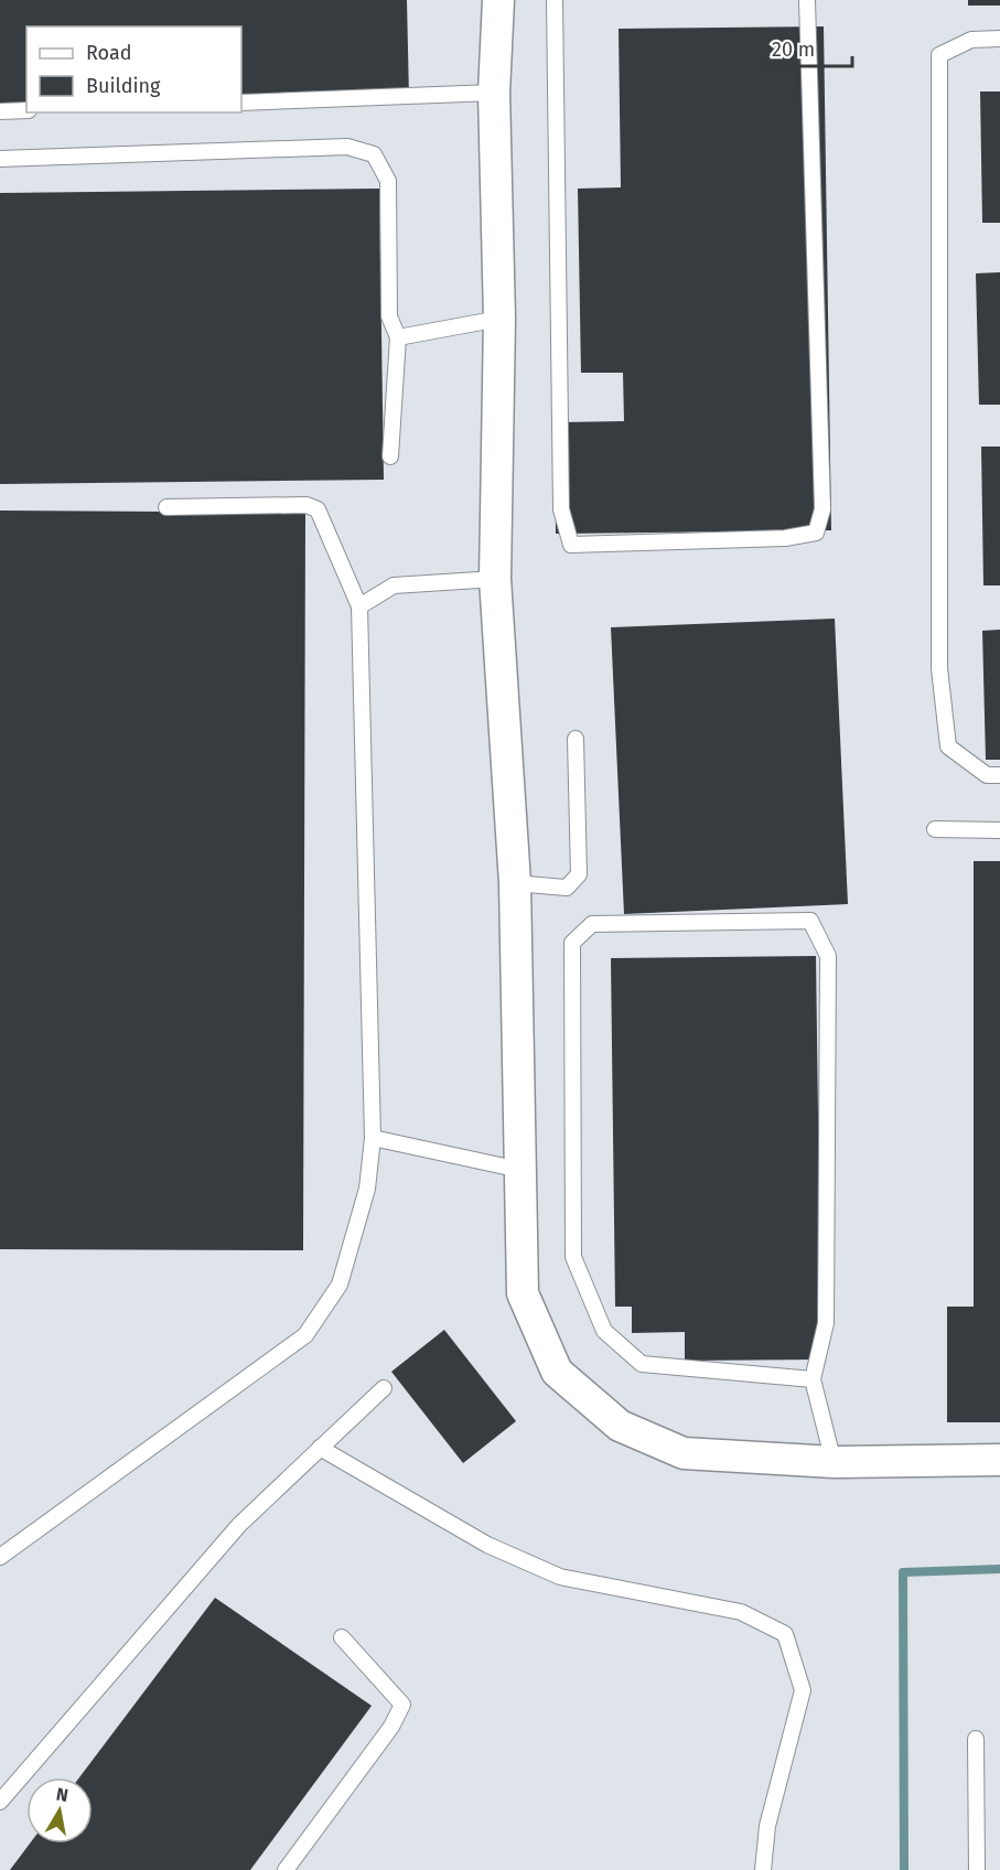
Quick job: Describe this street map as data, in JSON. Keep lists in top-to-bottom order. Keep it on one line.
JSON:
{"legend":["Road","Building"],"scale_bar":"20 m","north":"top"}
